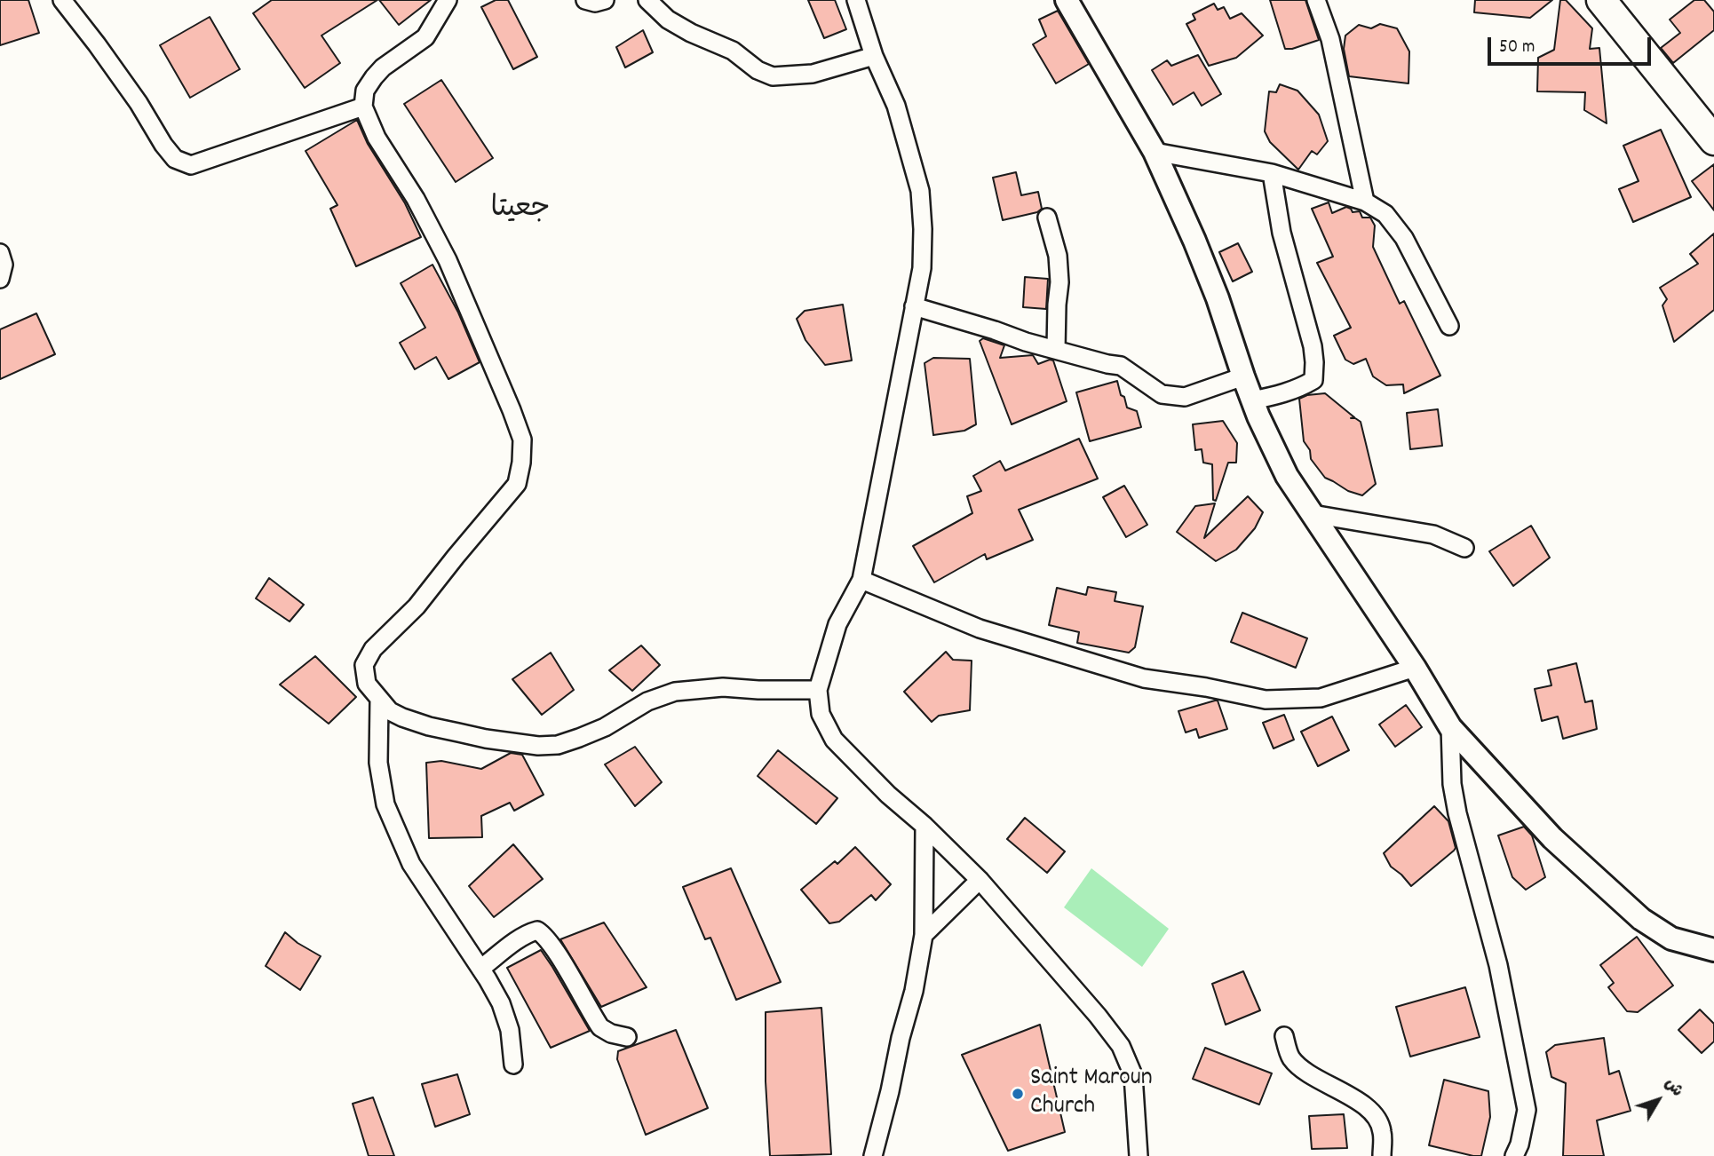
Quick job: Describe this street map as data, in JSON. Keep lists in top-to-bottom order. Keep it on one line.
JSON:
{"districts":["جعيتا"],"places":["Saint Maroun Church"],"scale_bar":"50 m","north":"top right"}
